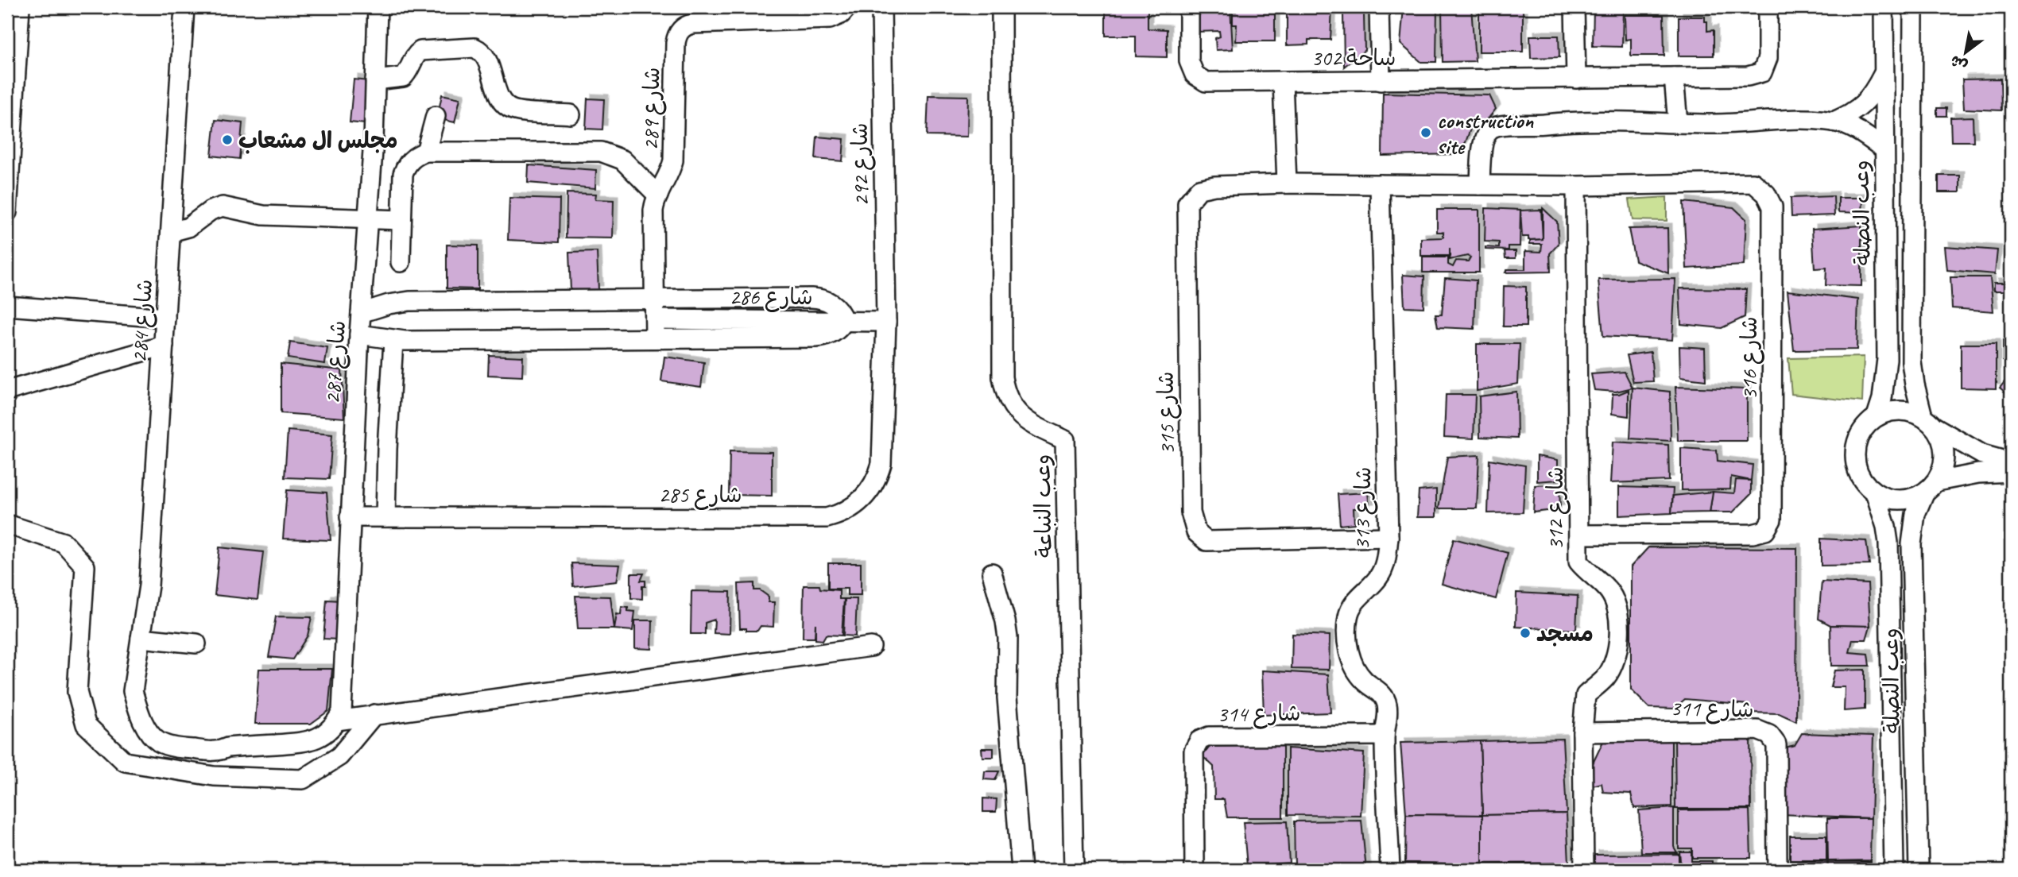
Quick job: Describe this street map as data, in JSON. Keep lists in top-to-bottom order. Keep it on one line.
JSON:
{"streets":{"street":["ساحة 302","شارع 289","شارع 292","وعب النصلة","شارع 286","شارع 284","شارع 316","شارع 287","شارع 315","شارع 285","وعب النباعة","شارع 313","شارع 312","شارع 311","شارع 314"]},"crossings":[["ساحة 302","شارع 315"],["شارع 289","شارع 286"],["شارع 292","شارع 286"],["شارع 292","شارع 285"],["شارع 286","شارع 285"],["شارع 284","شارع 287"],["شارع 316","شارع 312"],["شارع 287","شارع 285"],["شارع 315","شارع 313"],["شارع 313","شارع 314"],["شارع 312","شارع 311"]],"places":["construction site","مجلس ال مشعاب","مسجد"],"north":"bottom left"}
